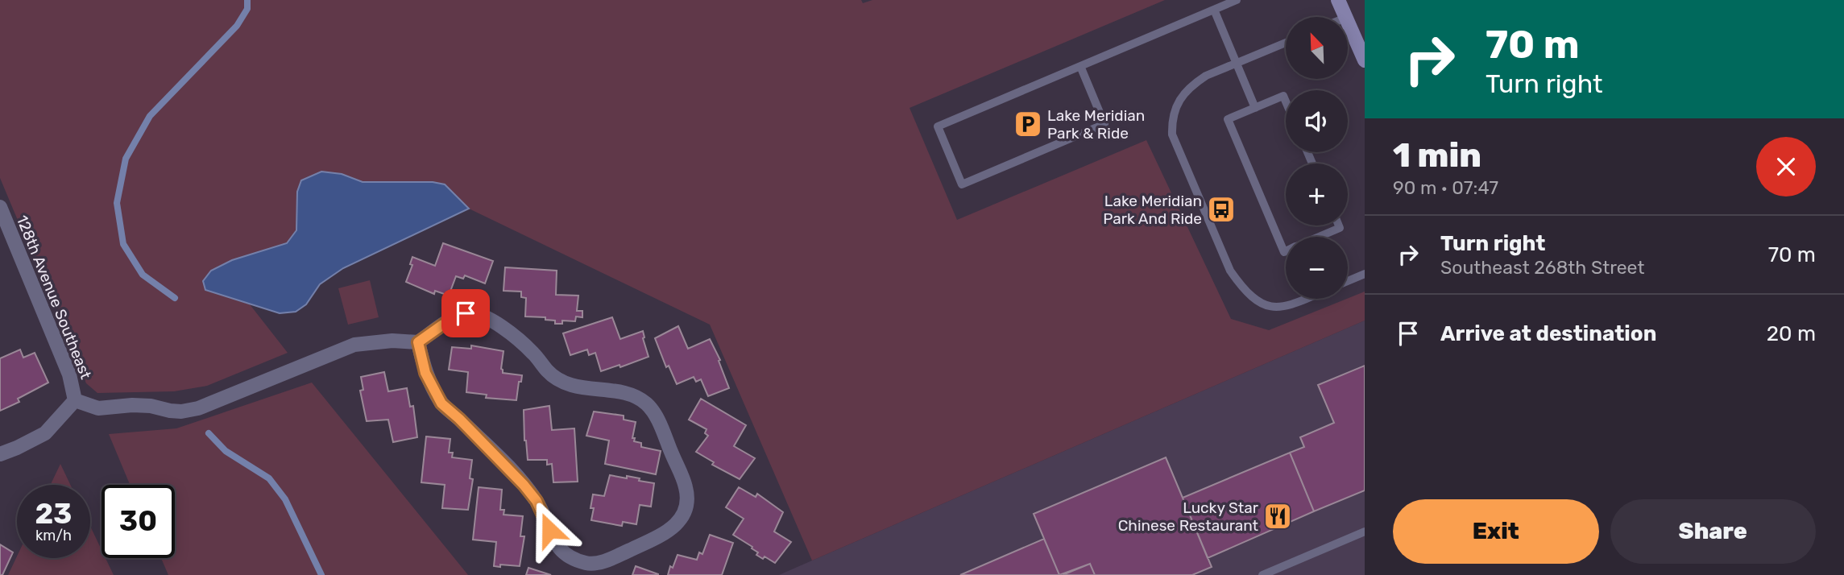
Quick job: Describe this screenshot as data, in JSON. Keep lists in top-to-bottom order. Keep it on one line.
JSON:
{"streets":{"street":["128th Avenue Southeast"]},"places":{"parking":["Lake Meridian Park & Ride"],"bus stop":["Lake Meridian Park And Ride"],"restaurant":["Lucky Star Chinese Restaurant"]},"north":"top left","page":{"turn":["70 m","Turn right"],"map_buttons":["+","−"],"heading":["1 min","90 m · 07:47"],"list":[{"name":"Turn right","note":"Southeast 268th Street","value":"70 m"},{"name":"Arrive at destination","value":"20 m"}],"speed":"23 km/h","limit":"30","buttons":["Exit","Share"]}}
